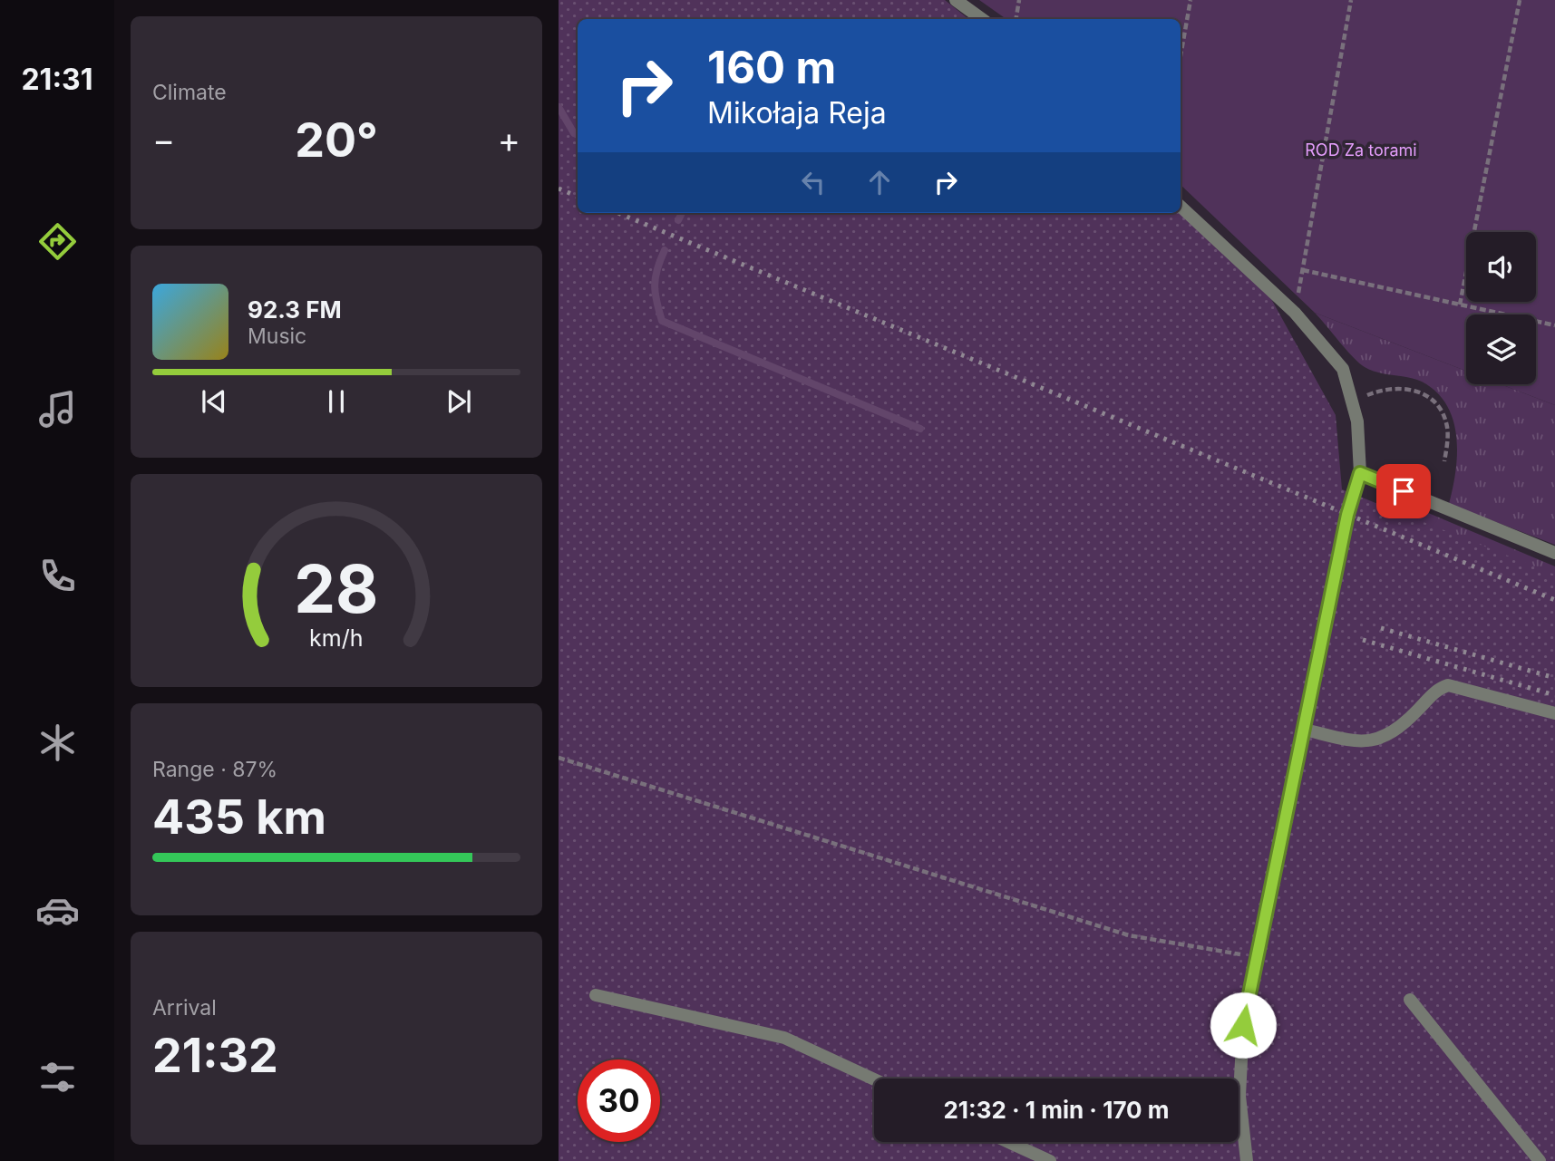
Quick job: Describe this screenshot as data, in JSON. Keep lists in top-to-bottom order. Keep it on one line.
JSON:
{"parks":["ROD Za torami"],"page":{"tabs":"21:31","tile":["Climate",["Range · 87%","435 km"],["Arrival","21:32"]],"turn":["160 m","Mikołaja Reja"],"heat":["−","20°","+"],"song":["92.3 FM","Music"],"limit":"30","trip":"21:32 · 1 min · 170 m","gauge":["28","km/h"]}}
